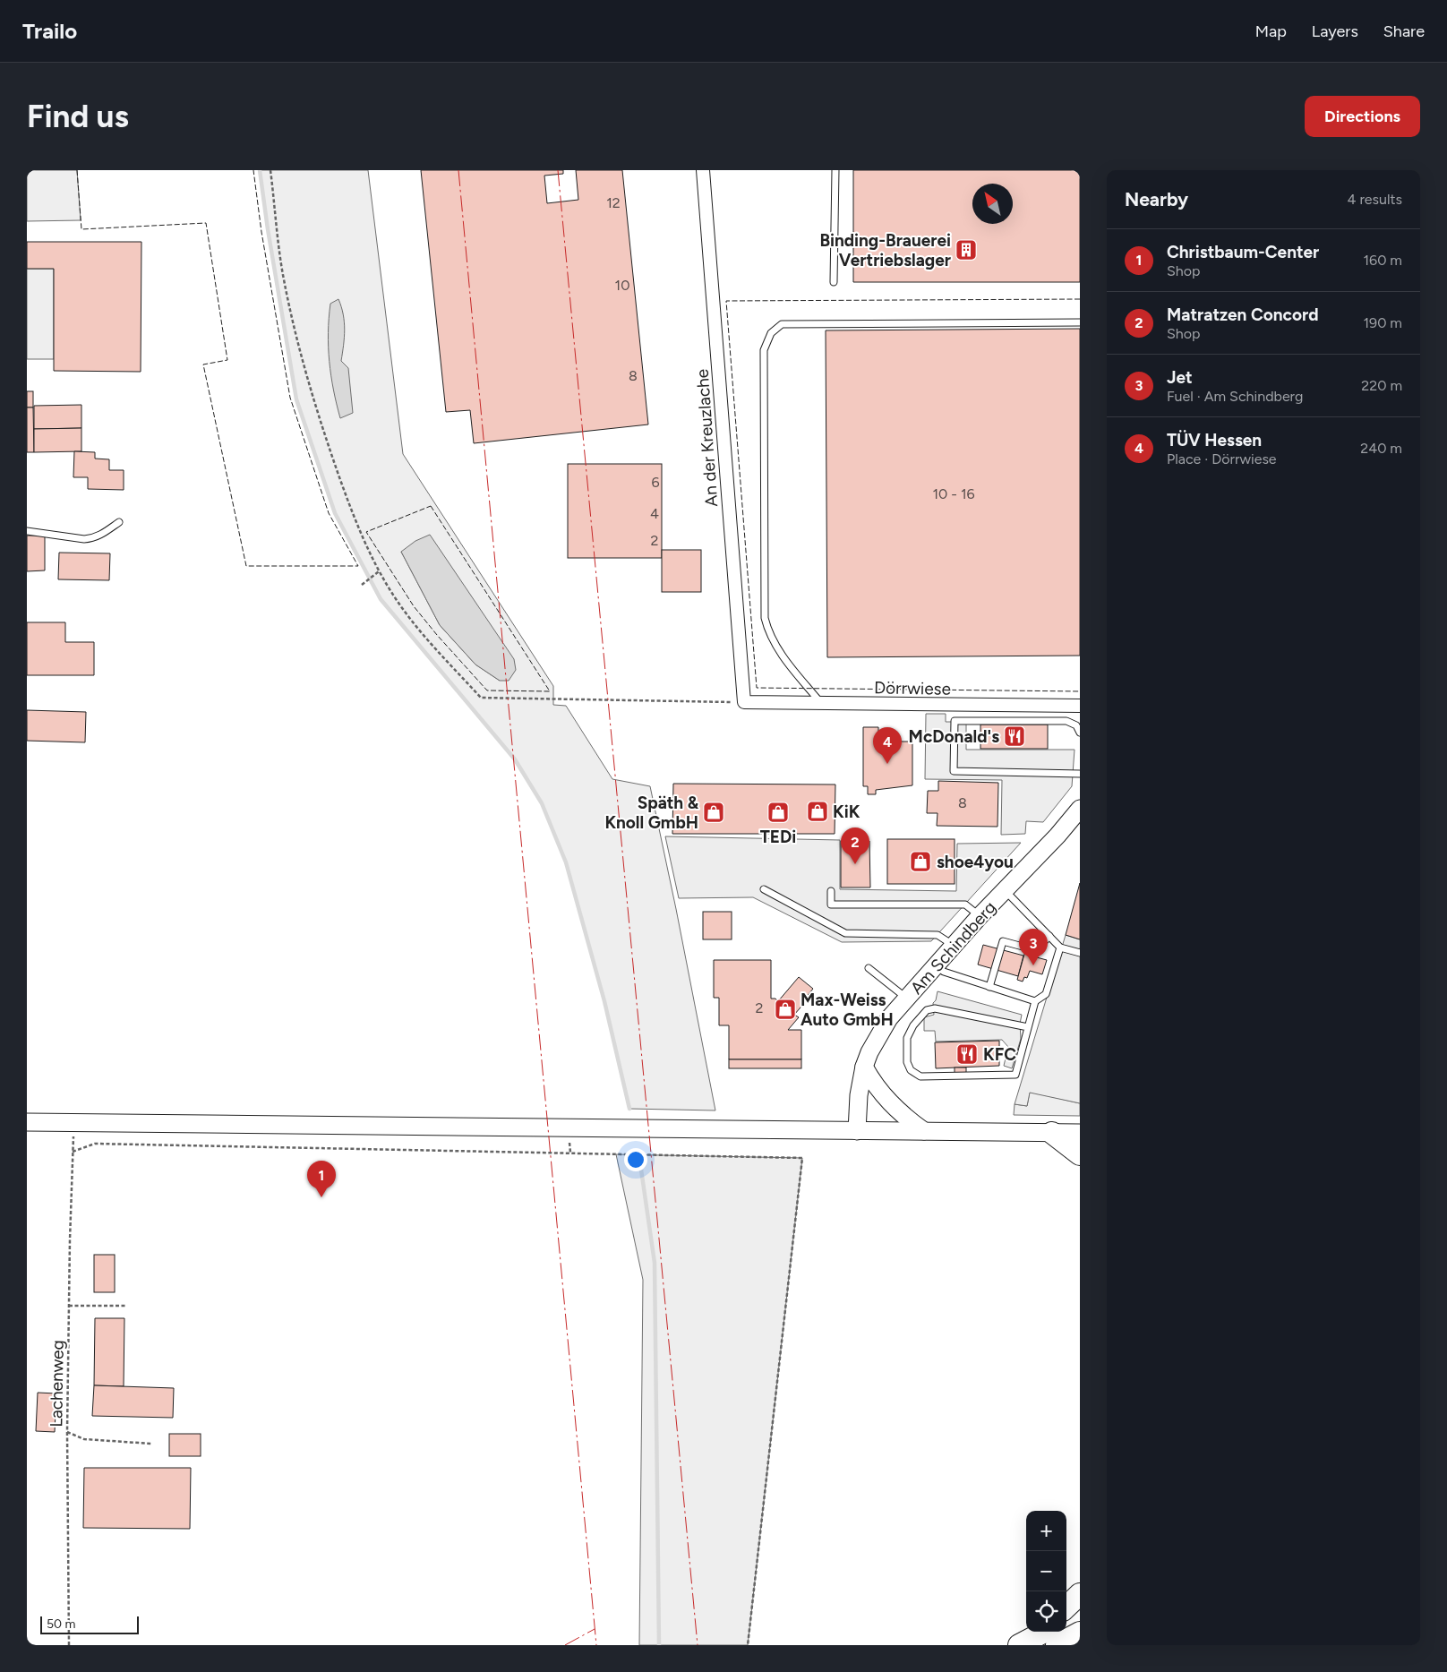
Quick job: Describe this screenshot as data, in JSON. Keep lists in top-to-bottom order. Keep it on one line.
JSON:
{"streets":{"main road":["Am Schindberg"],"street":["An der Kreuzlache","Dörrwiese"],"path":["Lachenweg"]},"crossings":[["An der Kreuzlache","Dörrwiese"]],"places":{"building":["Binding-Brauerei Vertriebslager"],"restaurant":["McDonald's","KFC"],"shop":["KiK","Späth & Knoll GmbH","TEDi","shoe4you","Max-Weiss Auto GmbH"]},"house_numbers":["12","10","8","6","10 - 16","4","2","8","2"],"scale_bar":"50 m","north":"top left","page":{"header":"Trailo","nav":["Map","Layers","Share"],"buttons":"Directions","title":"Find us","heading":["Nearby","4 results"],"list":[{"mark":"1","name":"Christbaum-Center","note":"Shop","value":"160 m"},{"mark":"2","name":"Matratzen Concord","note":"Shop","value":"190 m"},{"mark":"3","name":"Jet","note":"Fuel · Am Schindberg","value":"220 m"},{"mark":"4","name":"TÜV Hessen","note":"Place · Dörrwiese","value":"240 m"}],"pins":["4","2","3","1"],"map_buttons":["+","−"],"scale":"50 m"}}
